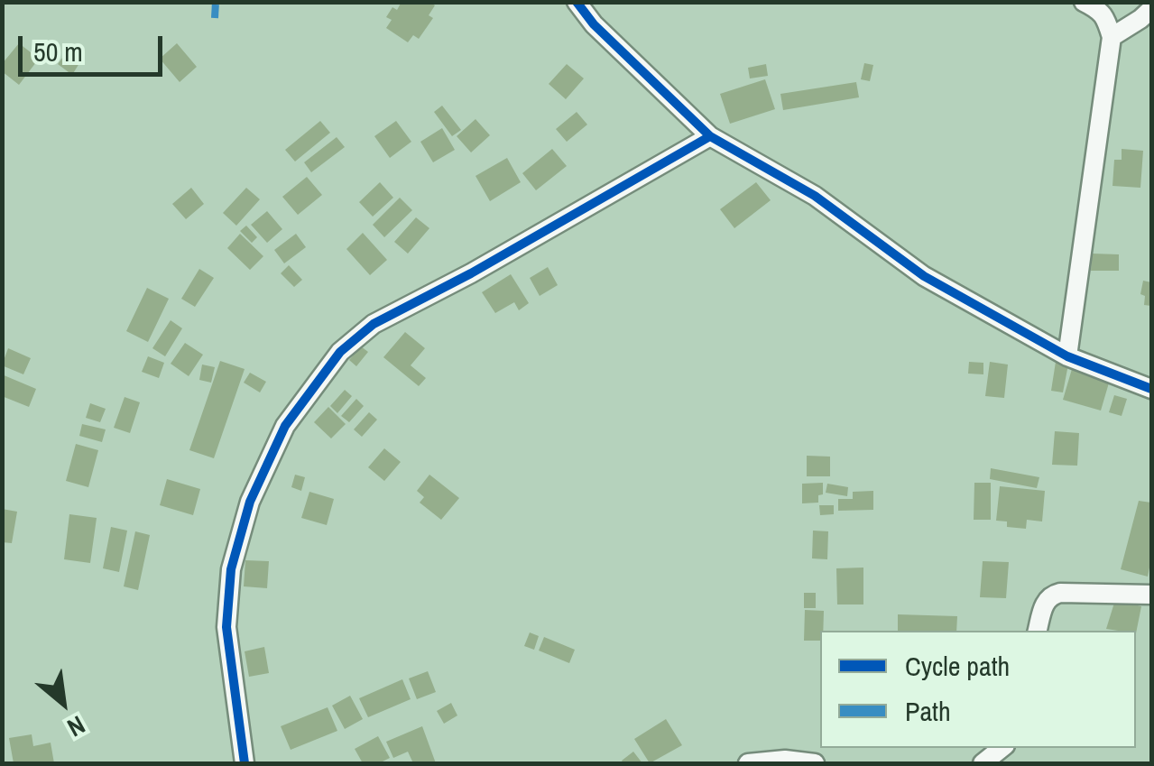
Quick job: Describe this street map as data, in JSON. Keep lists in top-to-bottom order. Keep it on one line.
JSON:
{"legend":["Cycle path","Path"],"scale_bar":"50 m","north":"bottom right"}
